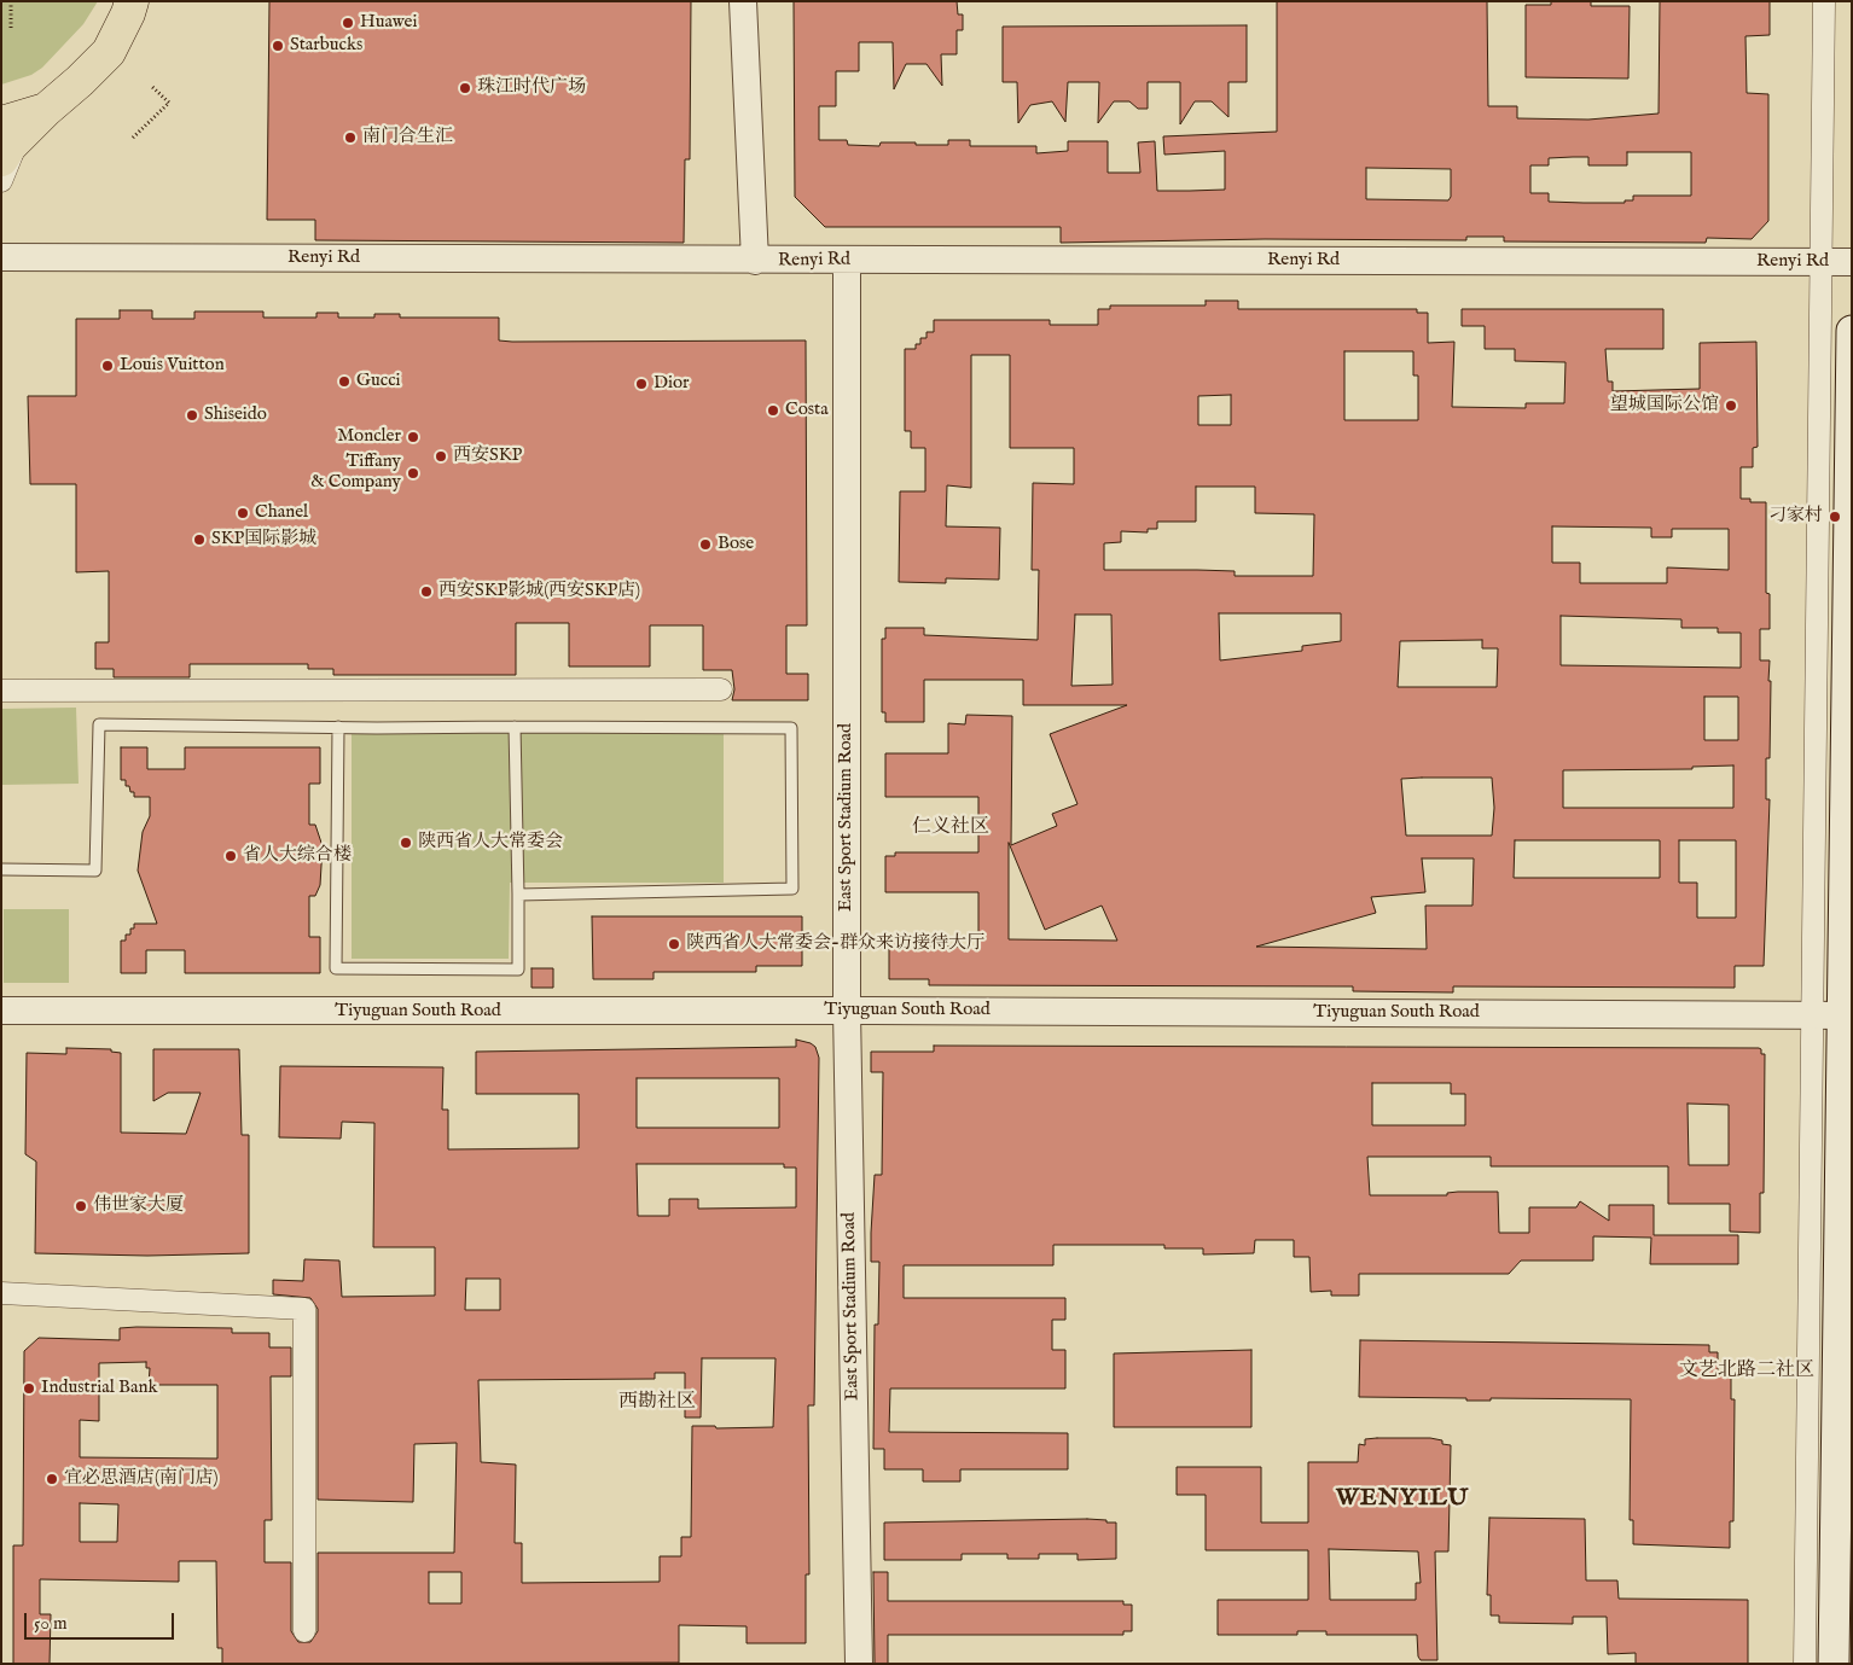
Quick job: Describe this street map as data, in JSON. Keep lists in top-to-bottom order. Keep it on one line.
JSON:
{"streets":{"street":["Renyi Rd","East Sport Stadium Road","Tiyuguan South Road"]},"crossings":[["Renyi Rd","East Sport Stadium Road"],["East Sport Stadium Road","Tiyuguan South Road"]],"districts":["仁义社区","文艺北路二社区","西勘社区","WENYILU"],"places":["Huawei","Starbucks","珠江时代广场","南门合生汇","Louis Vuitton","Gucci","Dior","望城国际公馆","Costa","Shiseido","Moncler","西安SKP","Tiffany & Company","Chanel","刁家村","SKP国际影城","Bose","西安SKP影城(西安SKP店)","陕西省人大常委会","省人大综合楼","陕西省人大常委会-群众来访接待大厅","伟世家大厦","Industrial Bank","宜必思酒店(南门店)"],"scale_bar":"50 m"}
